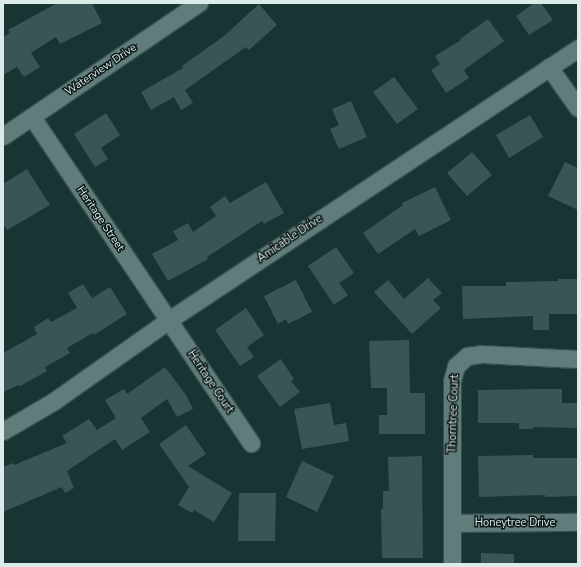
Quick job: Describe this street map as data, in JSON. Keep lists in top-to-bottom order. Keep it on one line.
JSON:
{"streets":{"street":["Waterview Drive","Heritage Street","Amicable Drive","Heritage Court","Thorntree Court","Honeytree Drive"]},"crossings":[["Waterview Drive","Heritage Street"],["Heritage Street","Amicable Drive"],["Heritage Street","Heritage Court"],["Amicable Drive","Heritage Court"],["Thorntree Court","Honeytree Drive"]]}
